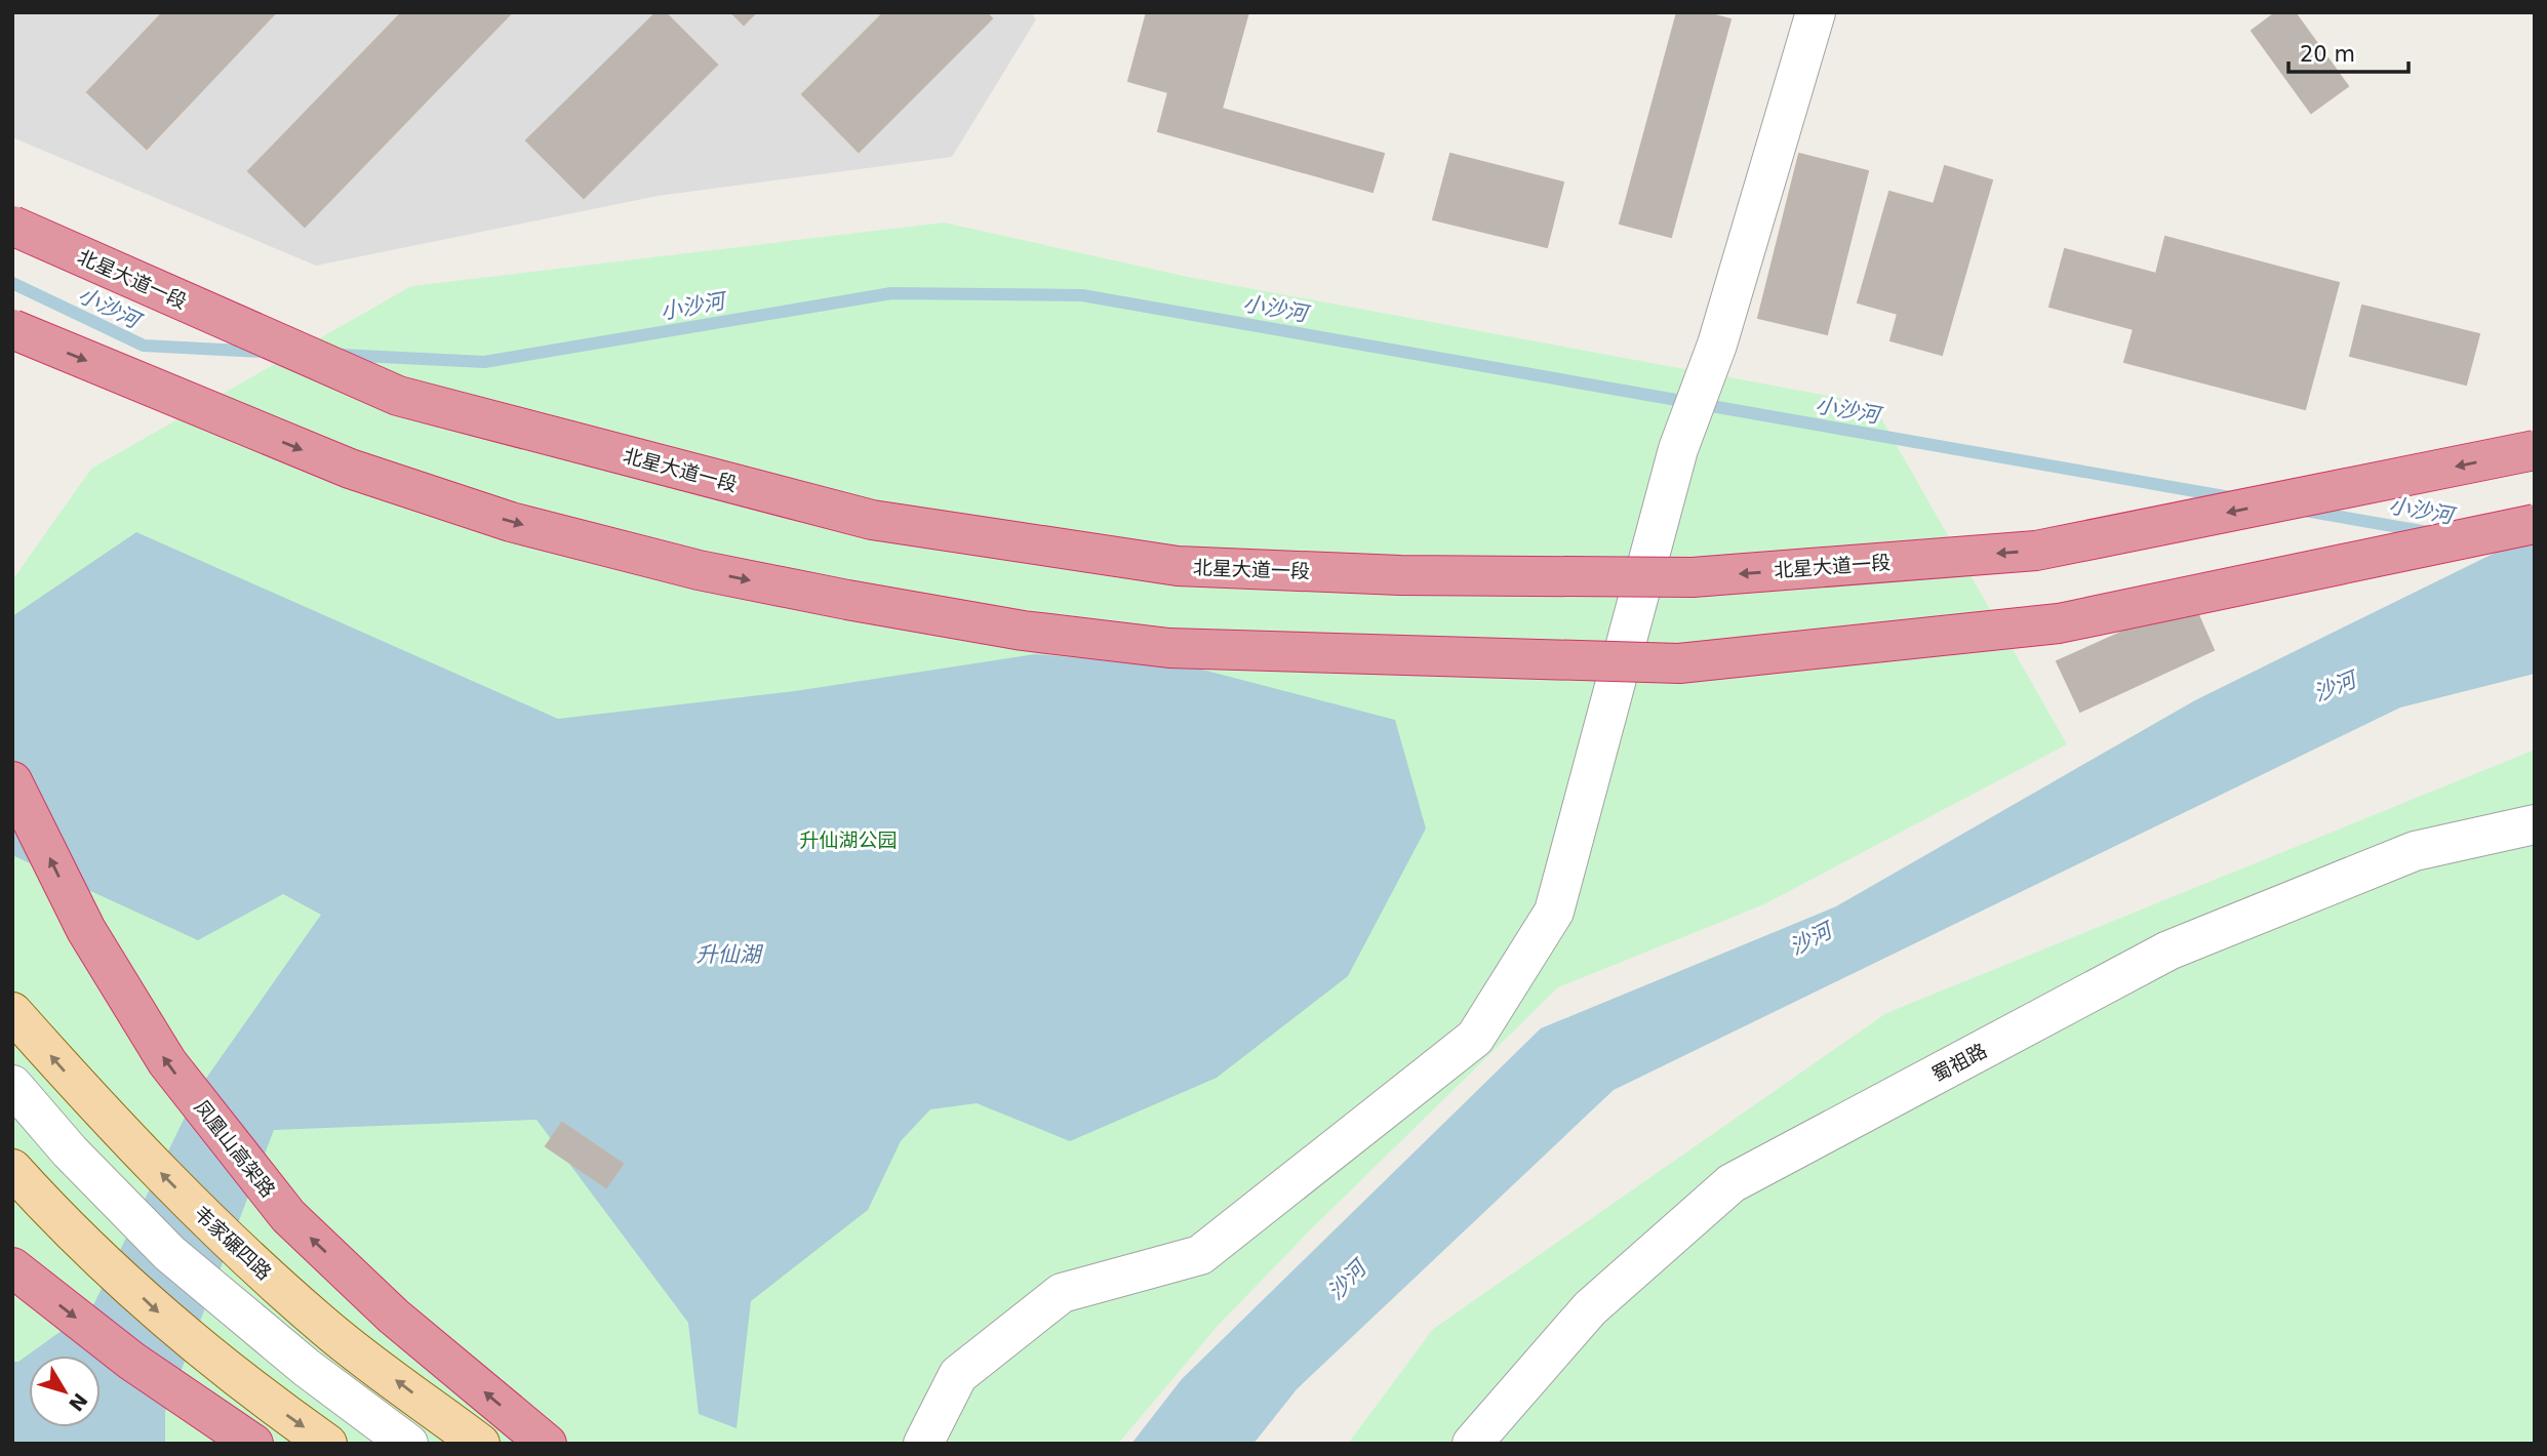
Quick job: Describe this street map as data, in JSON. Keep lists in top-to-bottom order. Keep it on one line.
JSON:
{"streets":{"highway":["北星大道一段","凤凰山高架路"],"main road":["韦家碾四路"],"street":["蜀祖路"]},"water":["小沙河","沙河","升仙湖"],"parks":["升仙湖公园"],"scale_bar":"20 m","north":"bottom right"}
